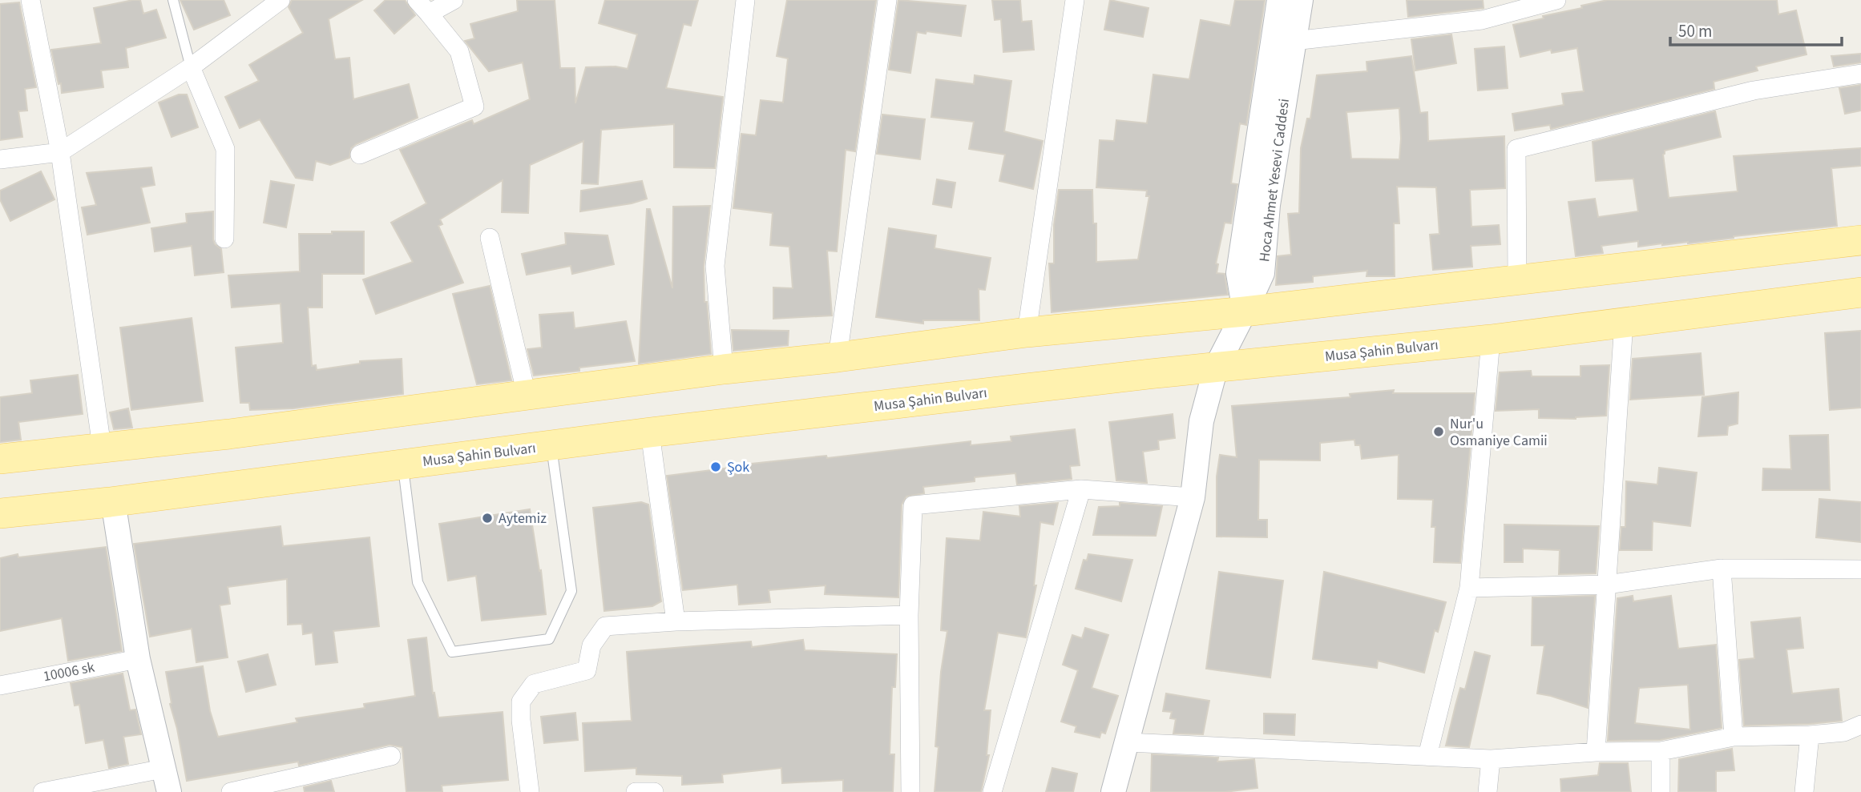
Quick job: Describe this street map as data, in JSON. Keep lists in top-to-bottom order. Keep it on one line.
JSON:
{"streets":{"main road":["Musa Şahin Bulvarı"],"street":["Hoca Ahmet Yesevi Caddesi","10006 sk"]},"places":["Nur'u Osmaniye Camii","Şok","Aytemiz"],"scale_bar":"50 m"}
